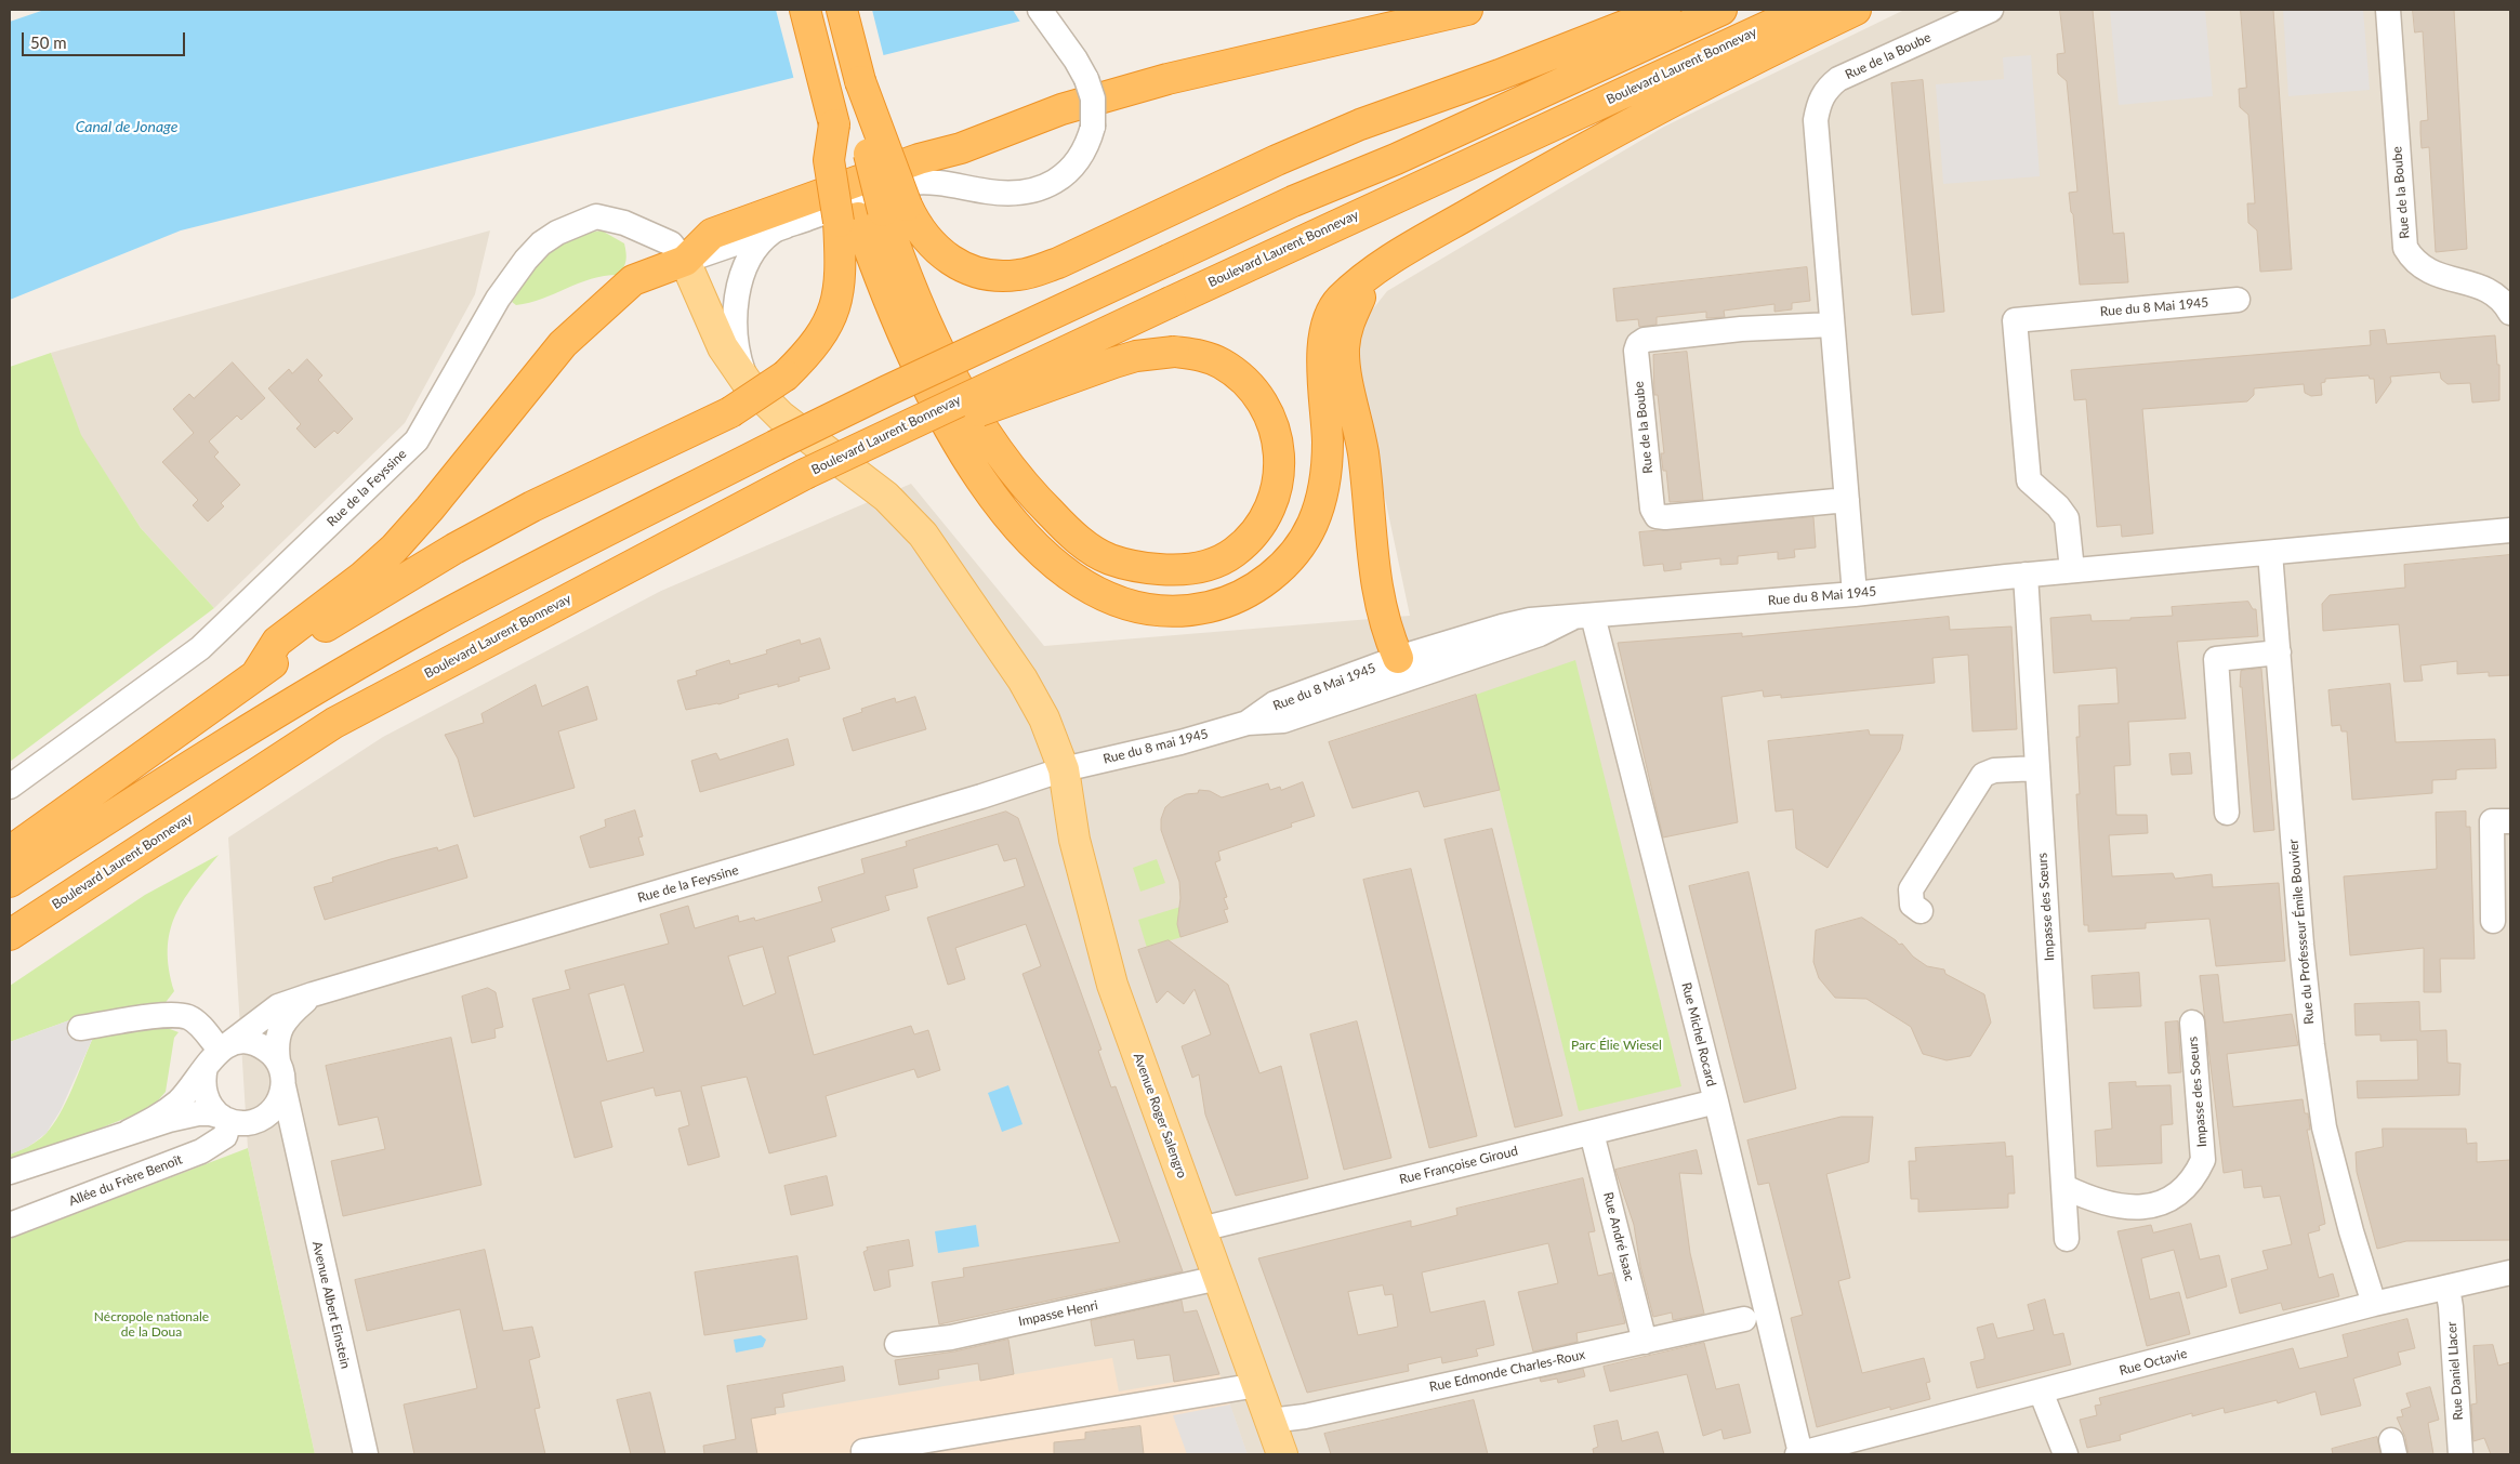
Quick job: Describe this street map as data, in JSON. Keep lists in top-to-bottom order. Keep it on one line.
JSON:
{"streets":{"highway":["Boulevard Laurent Bonnevay"],"main road":["Avenue Roger Salengro"],"street":["Rue de la Boube","Rue du 8 Mai 1945","Rue de la Feyssine","Rue du 8 mai 1945","Impasse des Sœurs","Rue du Professeur Émile Bouvier","Rue Michel Rocard","Impasse des Soeurs","Rue Françoise Giroud","Allée du Frère Benoît","Rue André Isaac","Avenue Albert Einstein","Impasse Henri","Rue Octavie","Rue Edmonde Charles-Roux","Rue Daniel Llacer"]},"crossings":[["Rue de la Boube","Rue du 8 Mai 1945"],["Rue du 8 Mai 1945","Rue du 8 mai 1945"],["Rue du 8 Mai 1945","Impasse des Sœurs"],["Rue du 8 Mai 1945","Rue du Professeur Émile Bouvier"],["Rue du 8 Mai 1945","Rue Michel Rocard"],["Rue de la Feyssine","Rue du 8 mai 1945"],["Rue de la Feyssine","Avenue Roger Salengro"],["Rue de la Feyssine","Allée du Frère Benoît"],["Rue de la Feyssine","Avenue Albert Einstein"],["Rue du 8 mai 1945","Avenue Roger Salengro"],["Impasse des Sœurs","Impasse des Soeurs"],["Rue du Professeur Émile Bouvier","Rue Octavie"],["Rue Michel Rocard","Rue Françoise Giroud"],["Rue Michel Rocard","Rue Octavie"],["Avenue Roger Salengro","Rue Françoise Giroud"],["Avenue Roger Salengro","Impasse Henri"],["Avenue Roger Salengro","Rue Edmonde Charles-Roux"],["Rue Françoise Giroud","Rue André Isaac"],["Allée du Frère Benoît","Avenue Albert Einstein"],["Rue André Isaac","Rue Edmonde Charles-Roux"],["Rue Octavie","Rue Daniel Llacer"]],"water":["Canal de Jonage"],"parks":["Parc Élie Wiesel","Nécropole nationale de la Doua"],"scale_bar":"50 m"}
